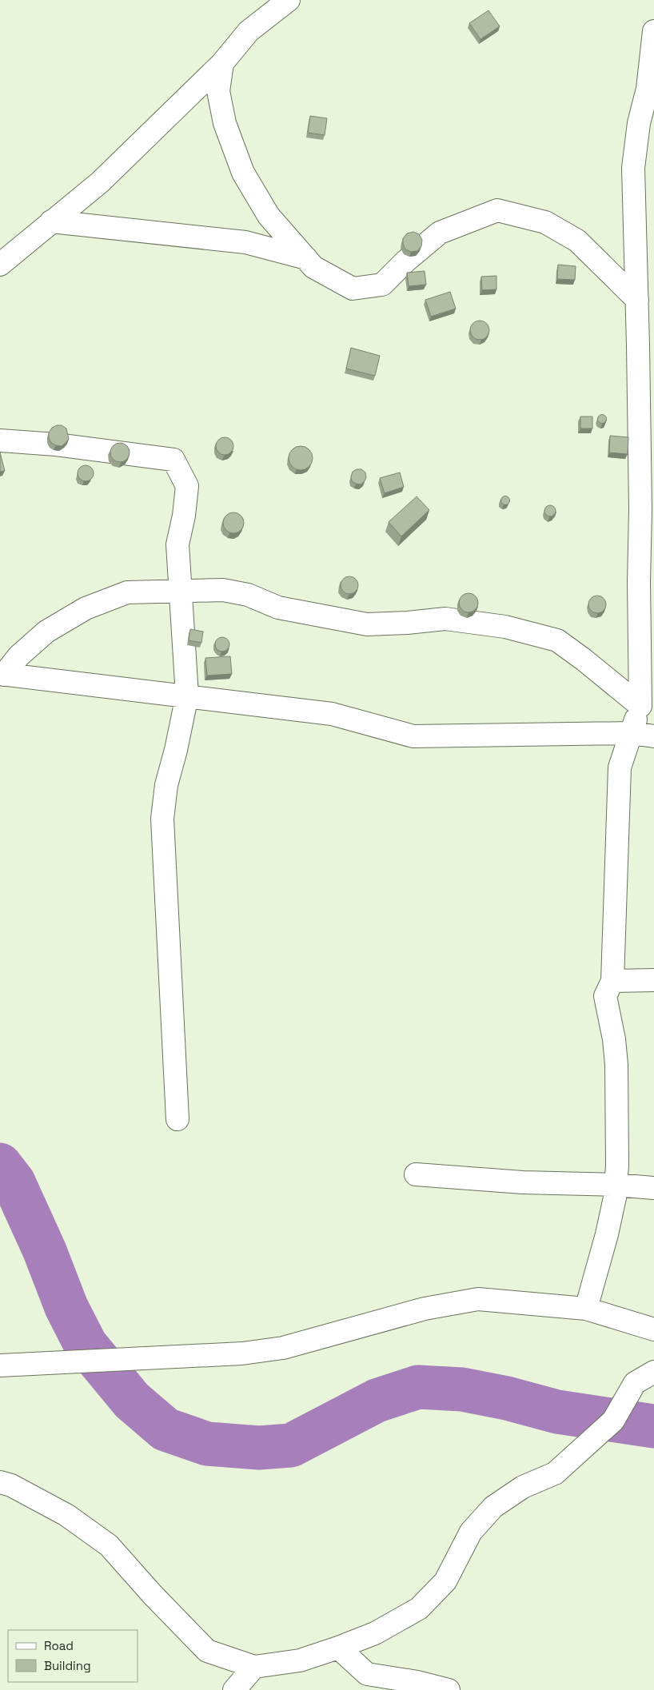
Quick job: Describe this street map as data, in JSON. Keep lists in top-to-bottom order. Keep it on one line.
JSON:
{"legend":["Road","Building"]}
